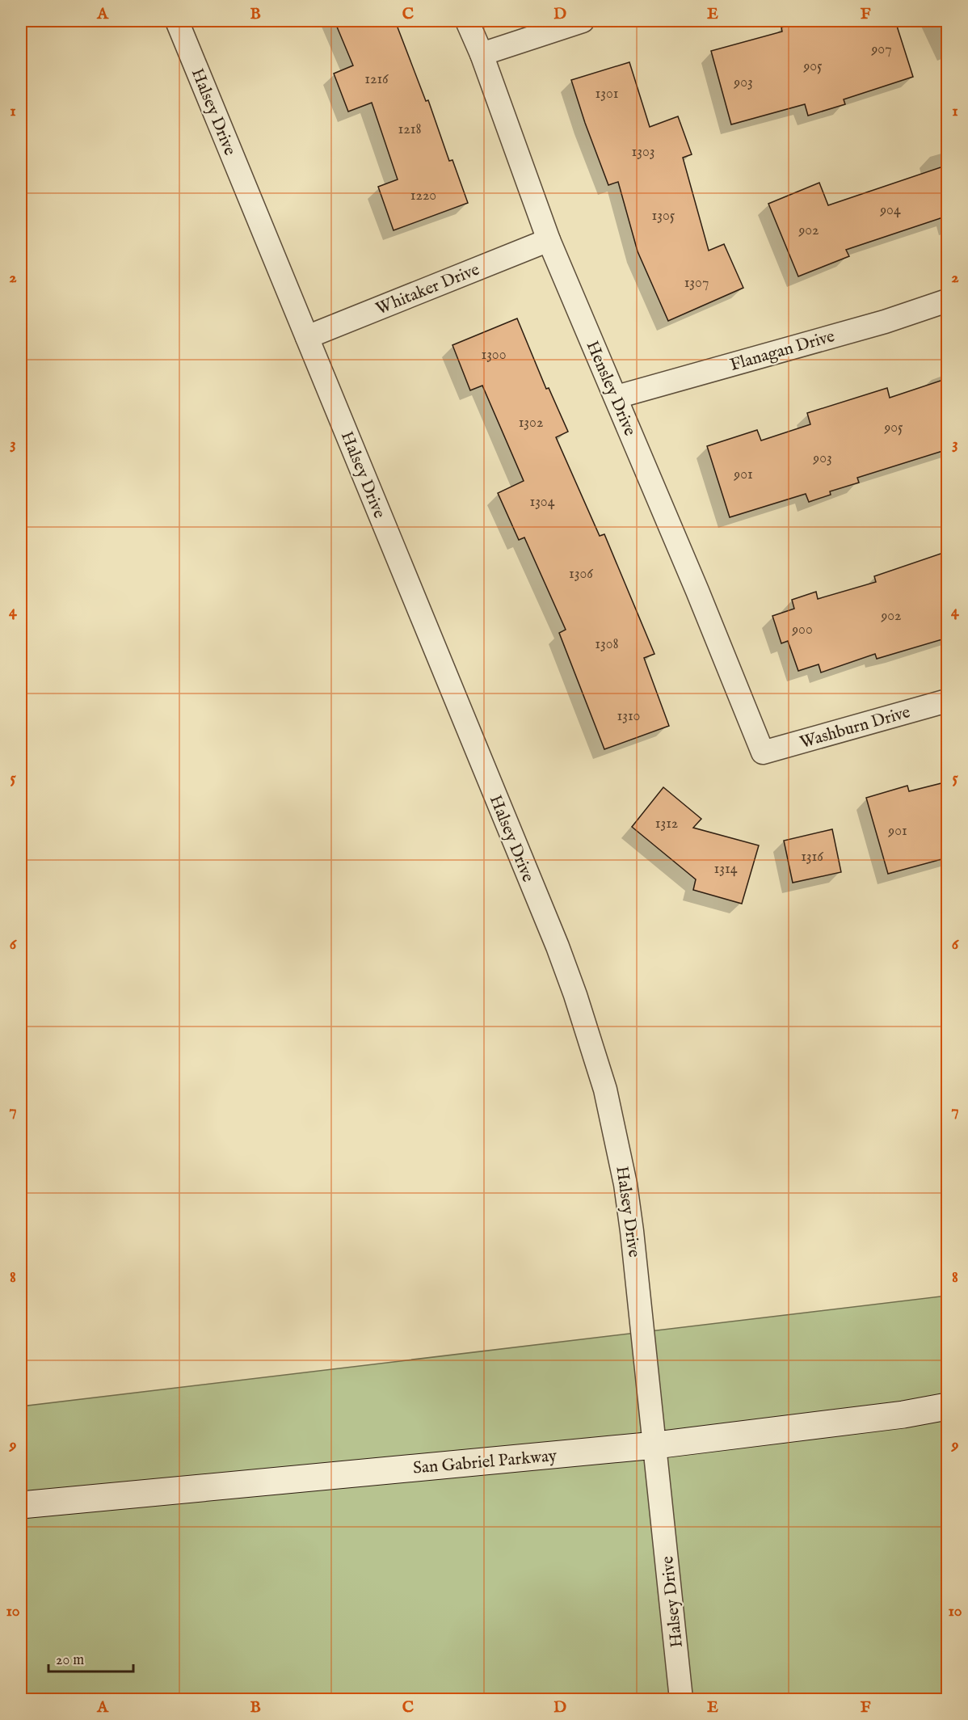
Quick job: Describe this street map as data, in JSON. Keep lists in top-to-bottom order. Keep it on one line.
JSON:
{"streets":{"street":["Halsey Drive","Whitaker Drive","Flanagan Drive","Hensley Drive","Washburn Drive","San Gabriel Parkway"]},"crossings":[["Halsey Drive","Whitaker Drive"],["Halsey Drive","San Gabriel Parkway"],["Whitaker Drive","Hensley Drive"],["Flanagan Drive","Hensley Drive"],["Hensley Drive","Washburn Drive"]],"house_numbers":["907","905","1216","903","1301","1218","1303","1220","904","1305","902","1307","1300","1302","905","903","901","1304","1306","902","900","1308","1310","1312","901","1316","1314"],"scale_bar":"20 m","grid":{"columns":["A","B","C","D","E","F"],"rows":["1","2","3","4","5","6","7","8","9","10"]}}
